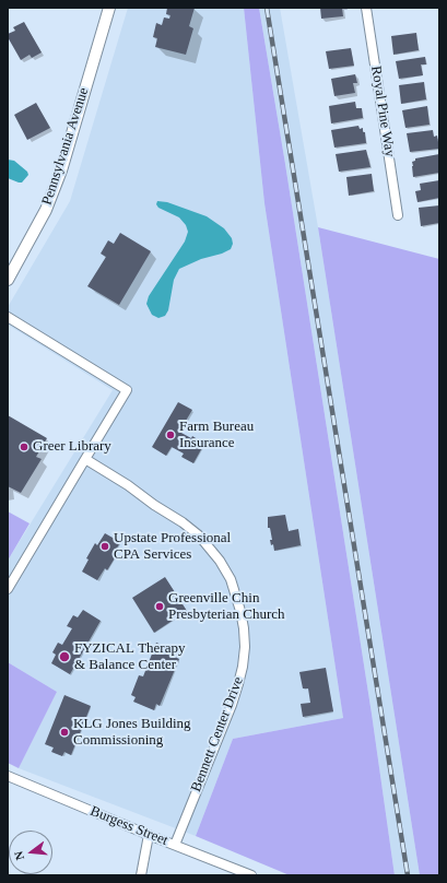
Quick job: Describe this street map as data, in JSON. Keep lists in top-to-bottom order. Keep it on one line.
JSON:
{"streets":{"street":["Royal Pine Way","Pennsylvania Avenue","Bennett Center Drive","Burgess Street"]},"crossings":[["Bennett Center Drive","Burgess Street"]],"places":["Farm Bureau Insurance","Greer Library","Upstate Professional CPA Services","Greenville Chin Presbyterian Church","FYZICAL Therapy & Balance Center","KLG Jones Building Commissioning"],"north":"left"}
